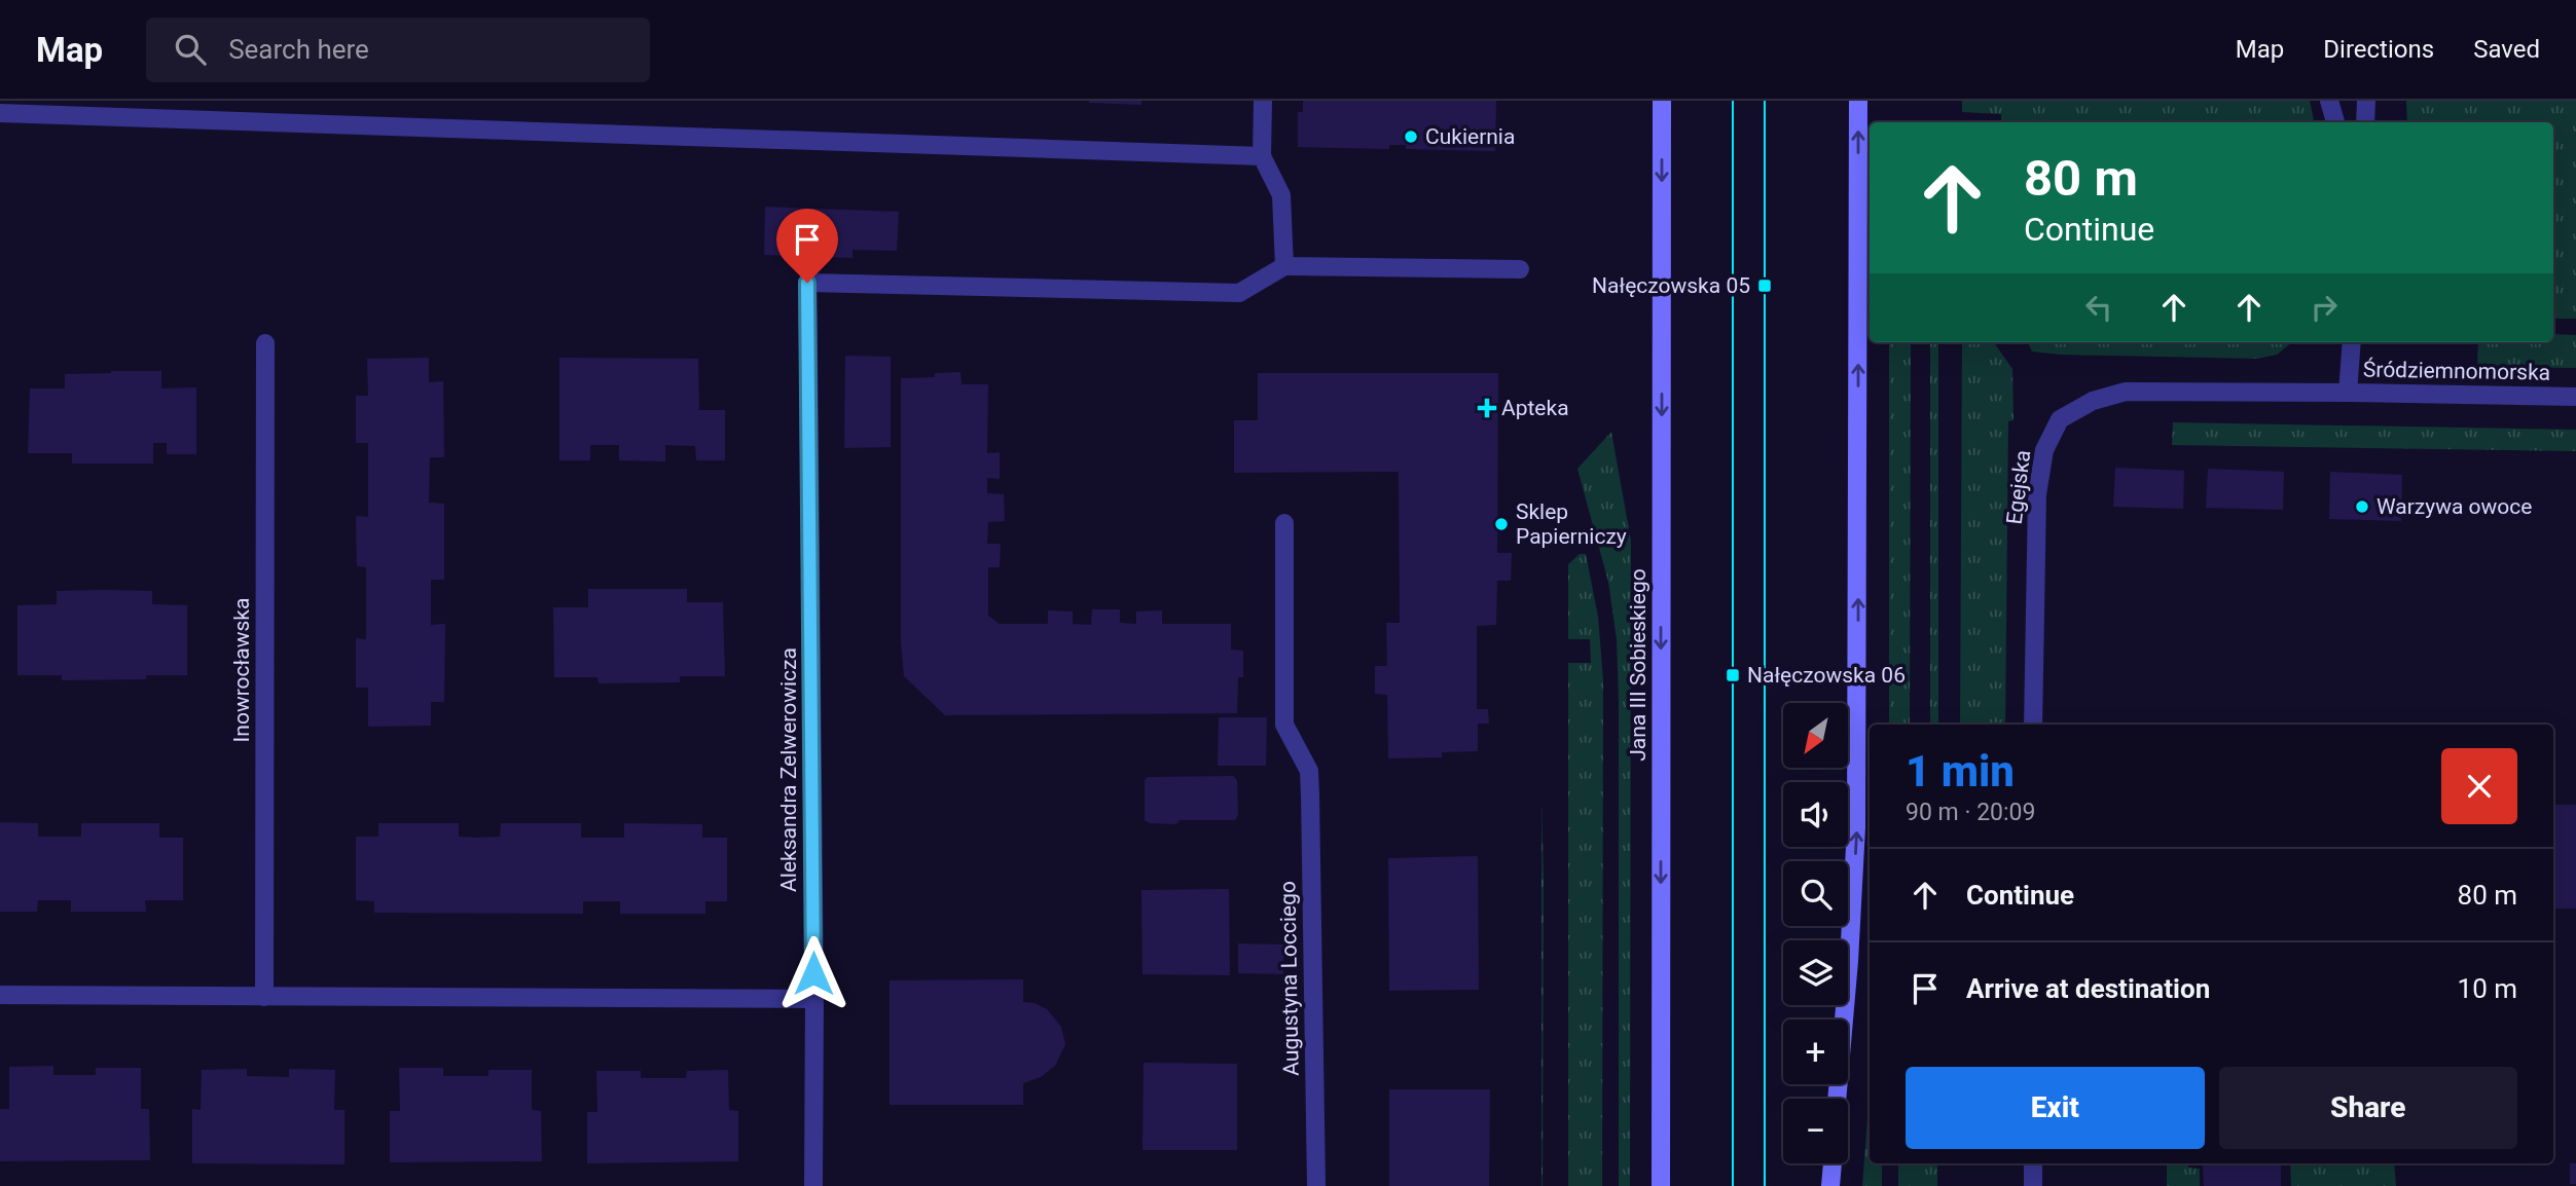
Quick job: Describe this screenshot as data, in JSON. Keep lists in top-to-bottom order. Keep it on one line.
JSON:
{"streets":{"main road":["Jana III Sobieskiego"],"street":["Śródziemnomorska","Egejska","Inowrocławska","Aleksandra Zelwerowicza","Augustyna Locciego"]},"crossings":[["Śródziemnomorska","Egejska"]],"one_way":["Jana III Sobieskiego"],"places":{"other":["Cukiernia","Warzywa owoce","Sklep Papierniczy"],"transit":["Nałęczowska 05","Nałęczowska 06"],"health":["Apteka"]},"north":"bottom left","page":{"header":"Map","search":"Search here","nav":["Map","Directions","Saved"],"turn":["80 m","Continue"],"map_buttons":["+","−"],"heading":["1 min","90 m · 20:09"],"list":[{"name":"Continue","value":"80 m"},{"name":"Arrive at destination","value":"10 m"}],"buttons":["Exit","Share"]}}
